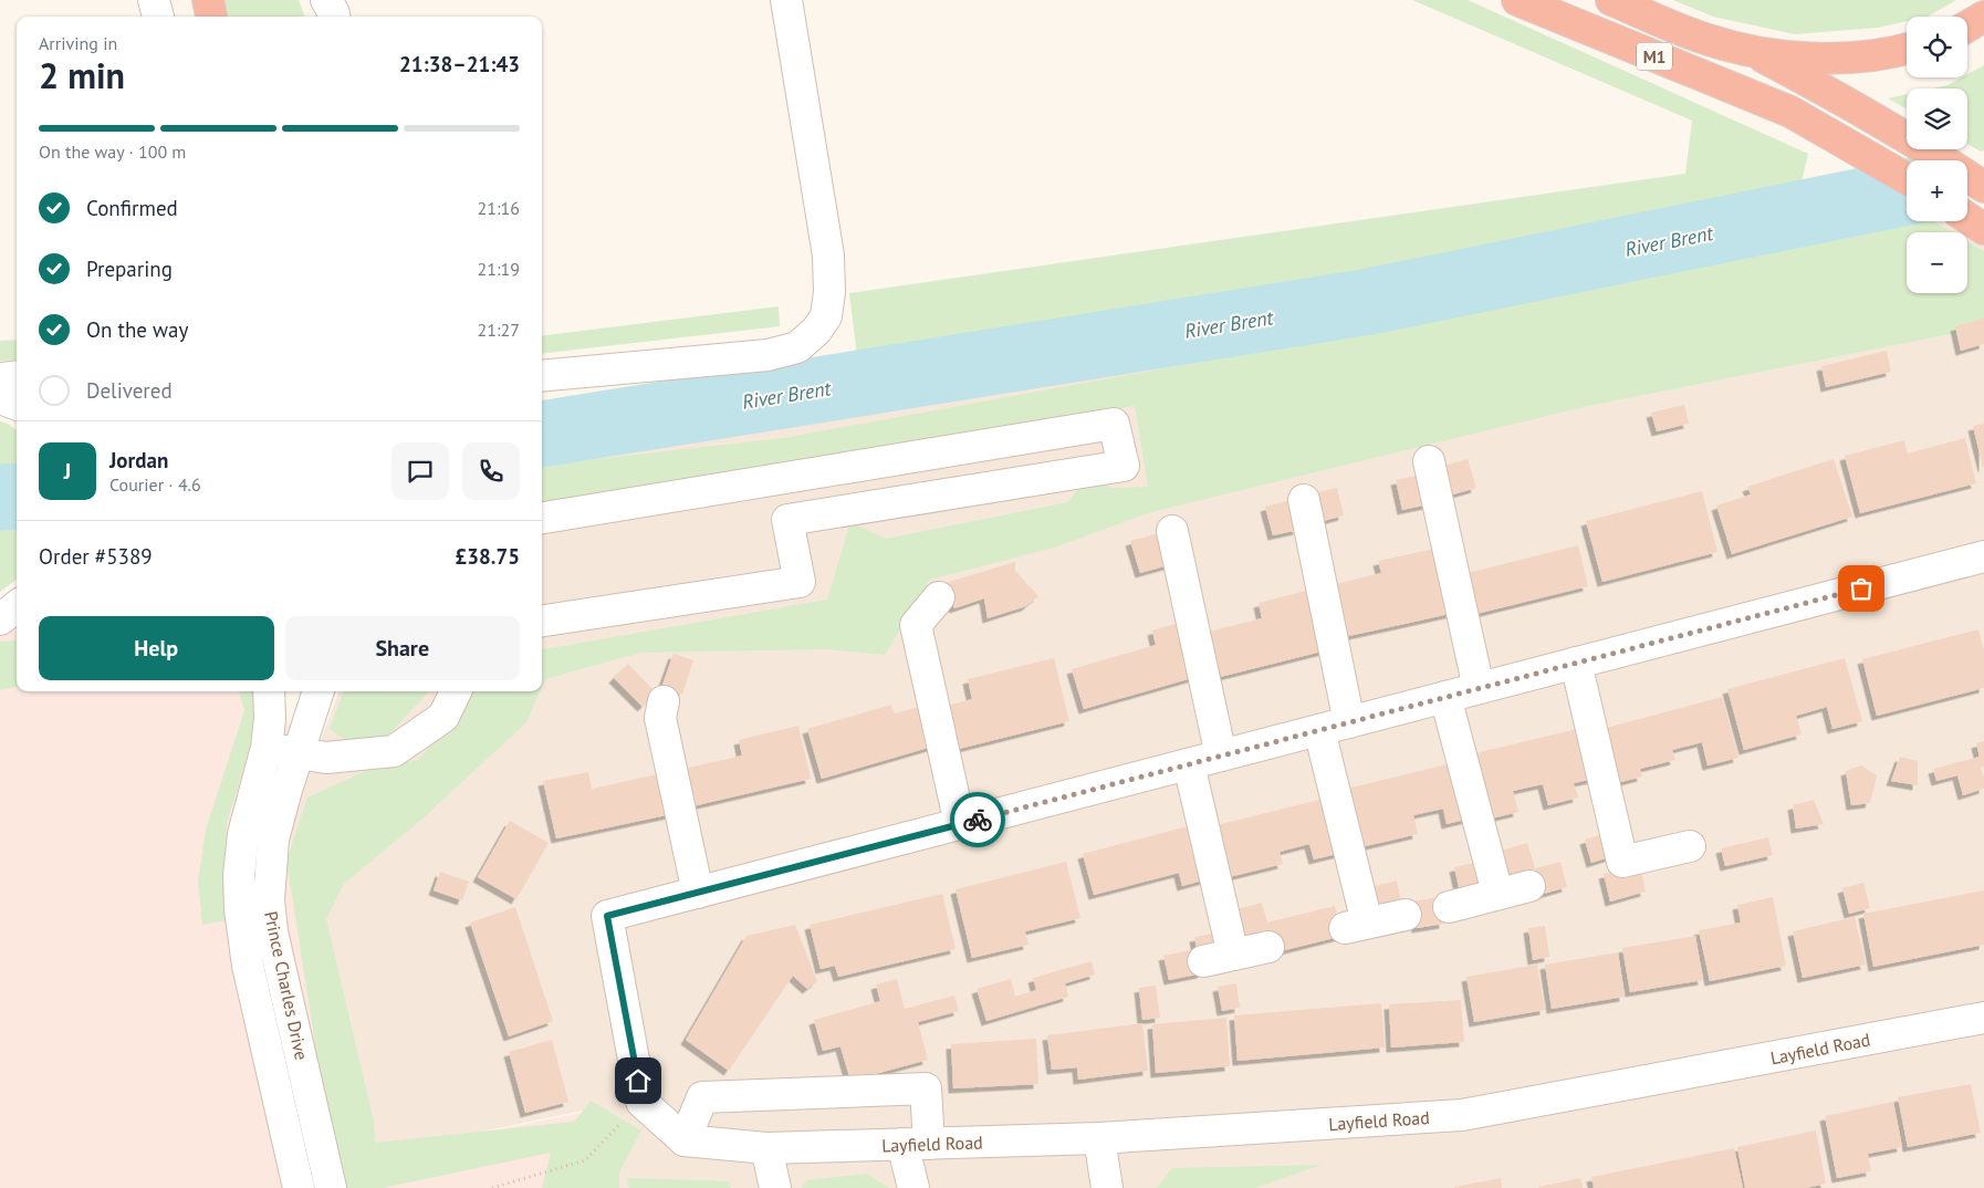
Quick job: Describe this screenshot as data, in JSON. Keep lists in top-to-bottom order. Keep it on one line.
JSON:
{"streets":{"highway":["M1"],"street":["Prince Charles Drive","Layfield Road"]},"water":["River Brent"],"page":{"map_buttons":["+","−"],"heading":["2 min","Arriving in","21:38–21:43"],"panel":["Jordan","Courier · 4.6","Order #5389","£38.75"],"bar":"On the way · 100 m","list":[["Confirmed","21:16"],["Preparing","21:19"],["On the way","21:27"],"Delivered"],"round":"J","buttons":["Help","Share"]}}
